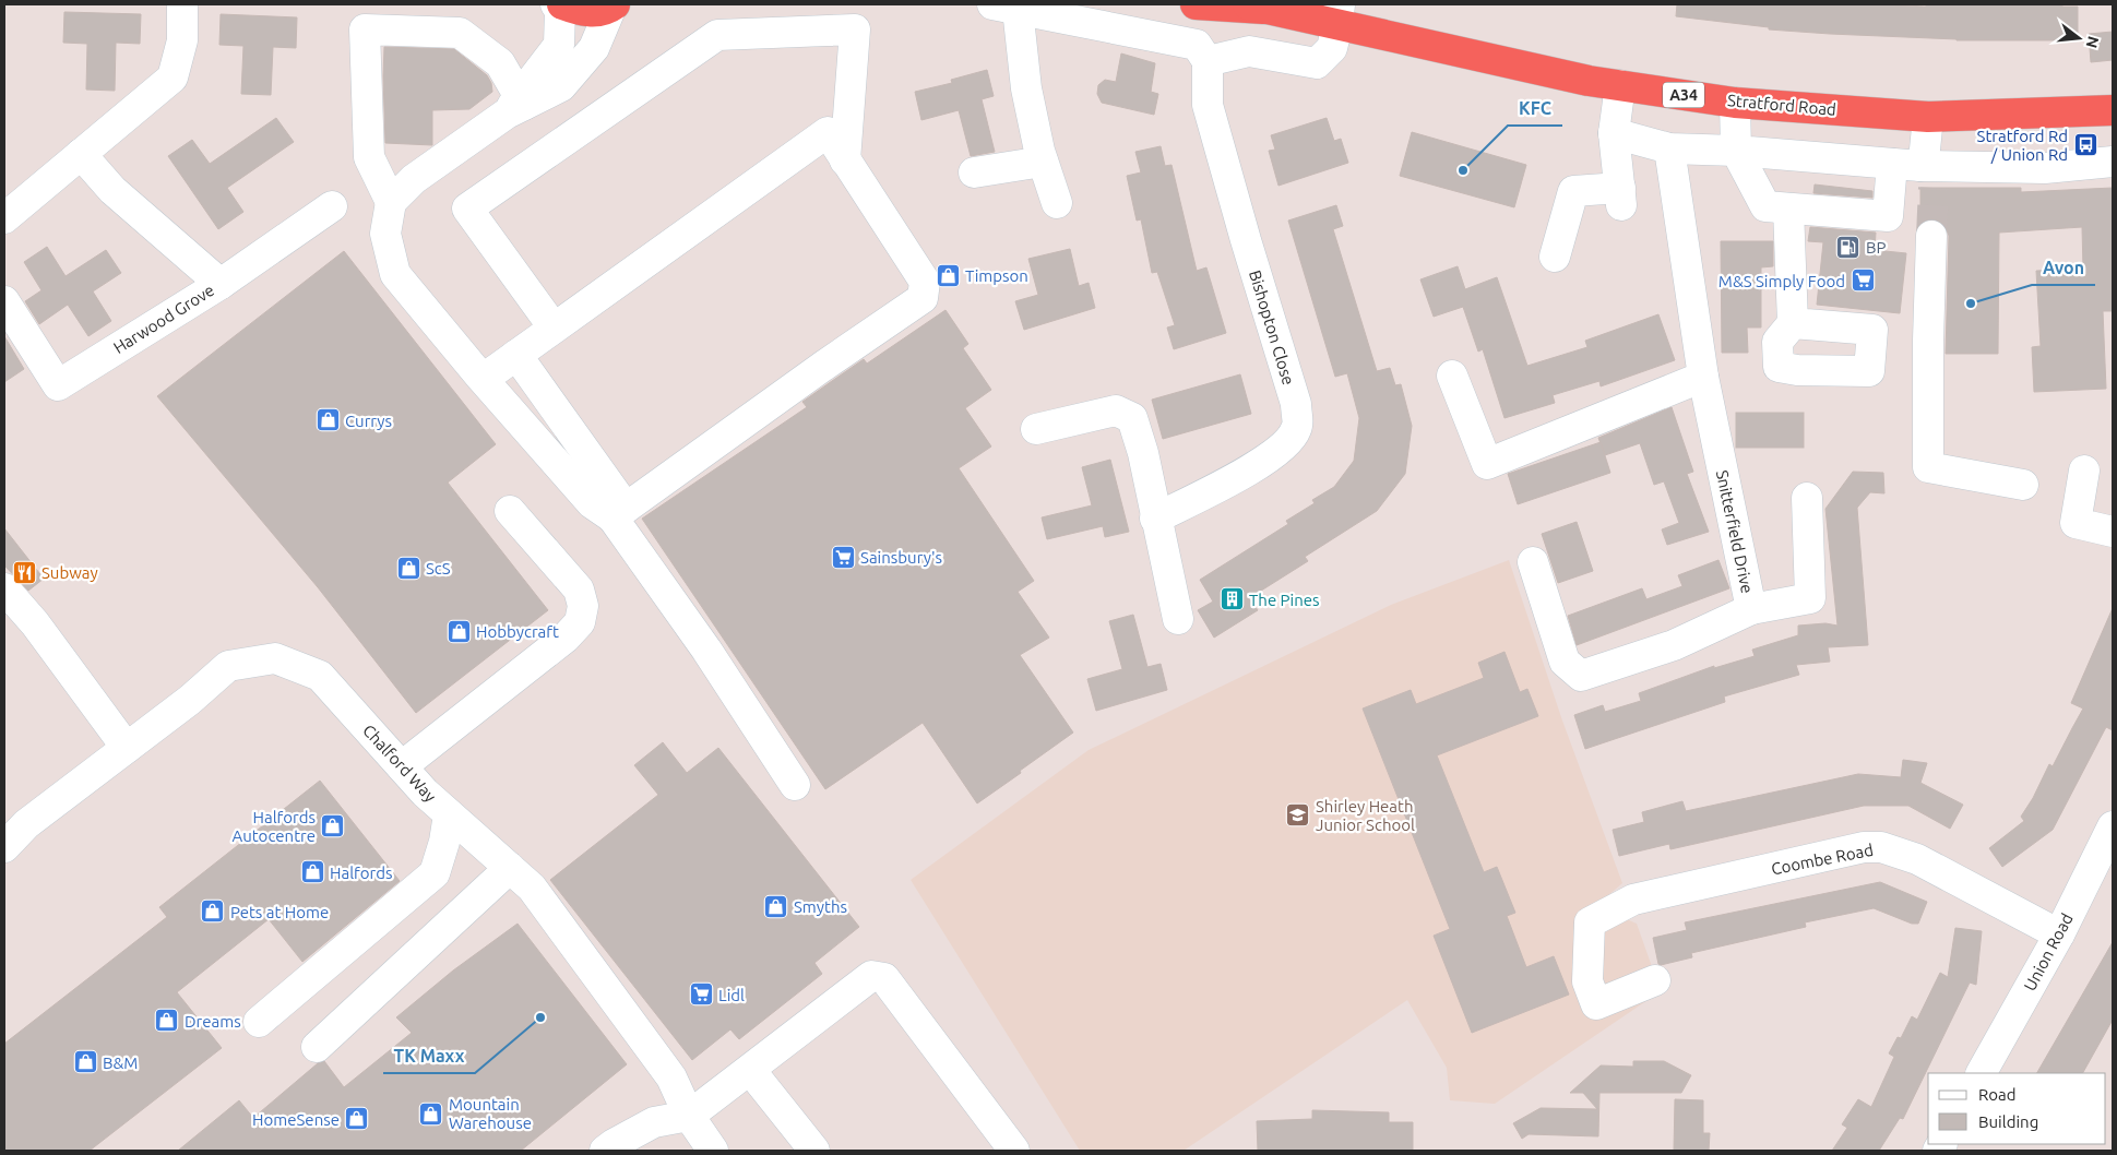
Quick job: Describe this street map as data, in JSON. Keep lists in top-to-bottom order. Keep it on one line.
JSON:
{"streets":{"highway":["A34","Stratford Road"],"street":["Harwood Grove","Bishopton Close","Snitterfield Drive","Chalford Way","Coombe Road","Union Road"]},"crossings":[["Coombe Road","Union Road"]],"places":{"bus stop":["Stratford Rd / Union Rd"],"other":["KFC","Avon","TK Maxx"],"fuel station":["BP"],"shop":["Timpson","Currys","ScS","Hobbycraft","Halfords Autocentre","Halfords","Smyths","Pets at Home","Dreams","B&M","Mountain Warehouse","HomeSense"],"supermarket":["M&S Simply Food","Sainsbury's","Lidl"],"restaurant":["Subway"],"building":["The Pines"],"school or university":["Shirley Heath Junior School"]},"legend":["Road","Building"],"north":"right"}
